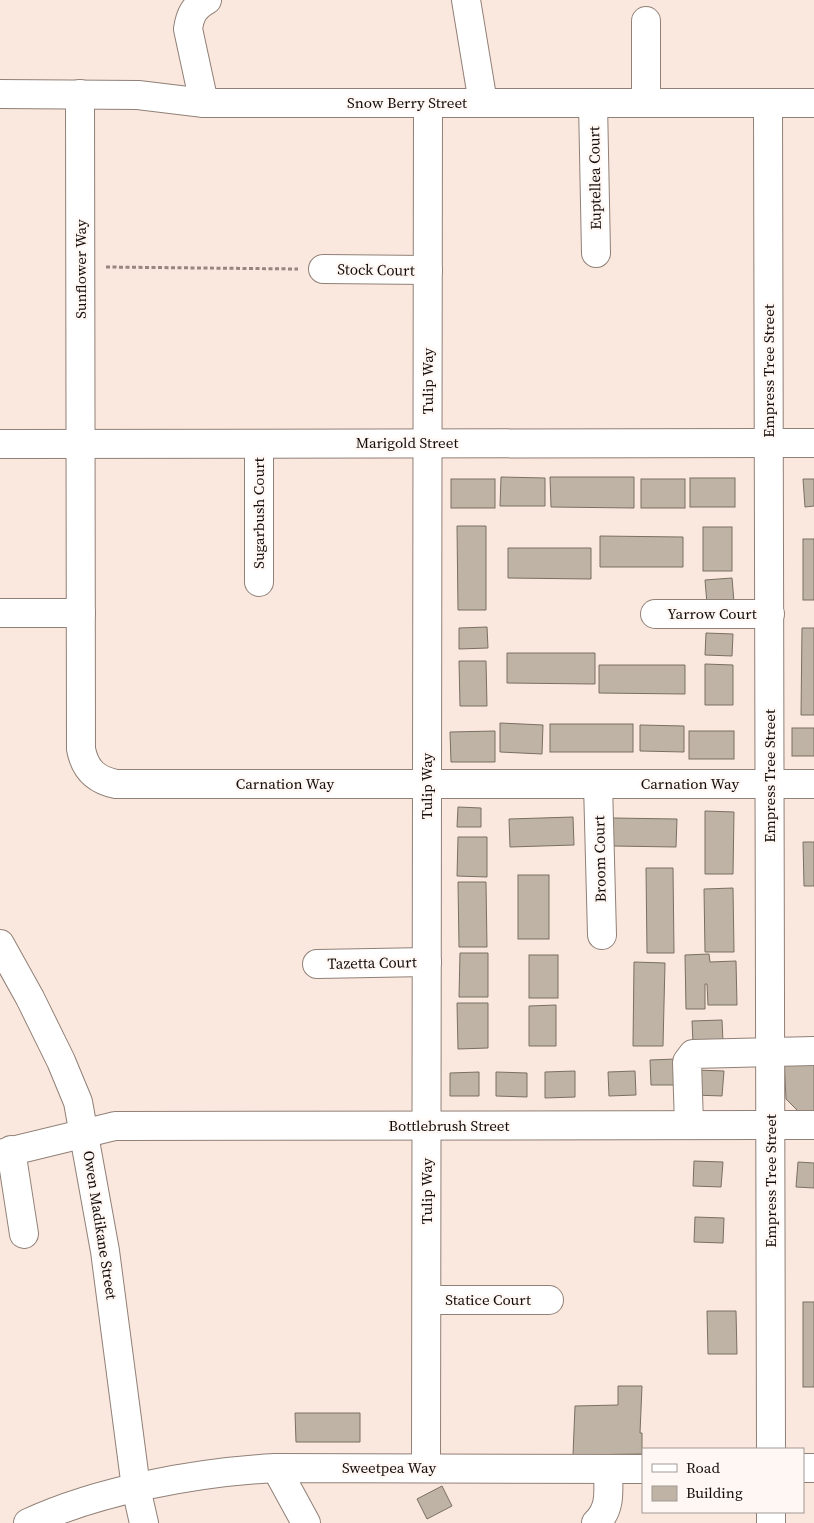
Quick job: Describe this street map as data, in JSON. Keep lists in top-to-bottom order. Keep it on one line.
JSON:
{"streets":{"street":["Snow Berry Street","Euptellea Court","Sunflower Way","Stock Court","Empress Tree Street","Tulip Way","Marigold Street","Sugarbush Court","Yarrow Court","Carnation Way","Broom Court","Tazetta Court","Bottlebrush Street","Owen Madikane Street","Statice Court","Sweetpea Way"]},"crossings":[["Snow Berry Street","Euptellea Court"],["Snow Berry Street","Sunflower Way"],["Snow Berry Street","Empress Tree Street"],["Snow Berry Street","Tulip Way"],["Sunflower Way","Marigold Street"],["Sunflower Way","Carnation Way"],["Stock Court","Tulip Way"],["Empress Tree Street","Marigold Street"],["Empress Tree Street","Yarrow Court"],["Empress Tree Street","Carnation Way"],["Empress Tree Street","Bottlebrush Street"],["Tulip Way","Marigold Street"],["Tulip Way","Carnation Way"],["Tulip Way","Tazetta Court"],["Tulip Way","Bottlebrush Street"],["Tulip Way","Statice Court"],["Tulip Way","Sweetpea Way"],["Marigold Street","Sugarbush Court"],["Marigold Street","Carnation Way"],["Carnation Way","Broom Court"],["Bottlebrush Street","Owen Madikane Street"],["Owen Madikane Street","Sweetpea Way"]],"legend":["Road","Building"]}
